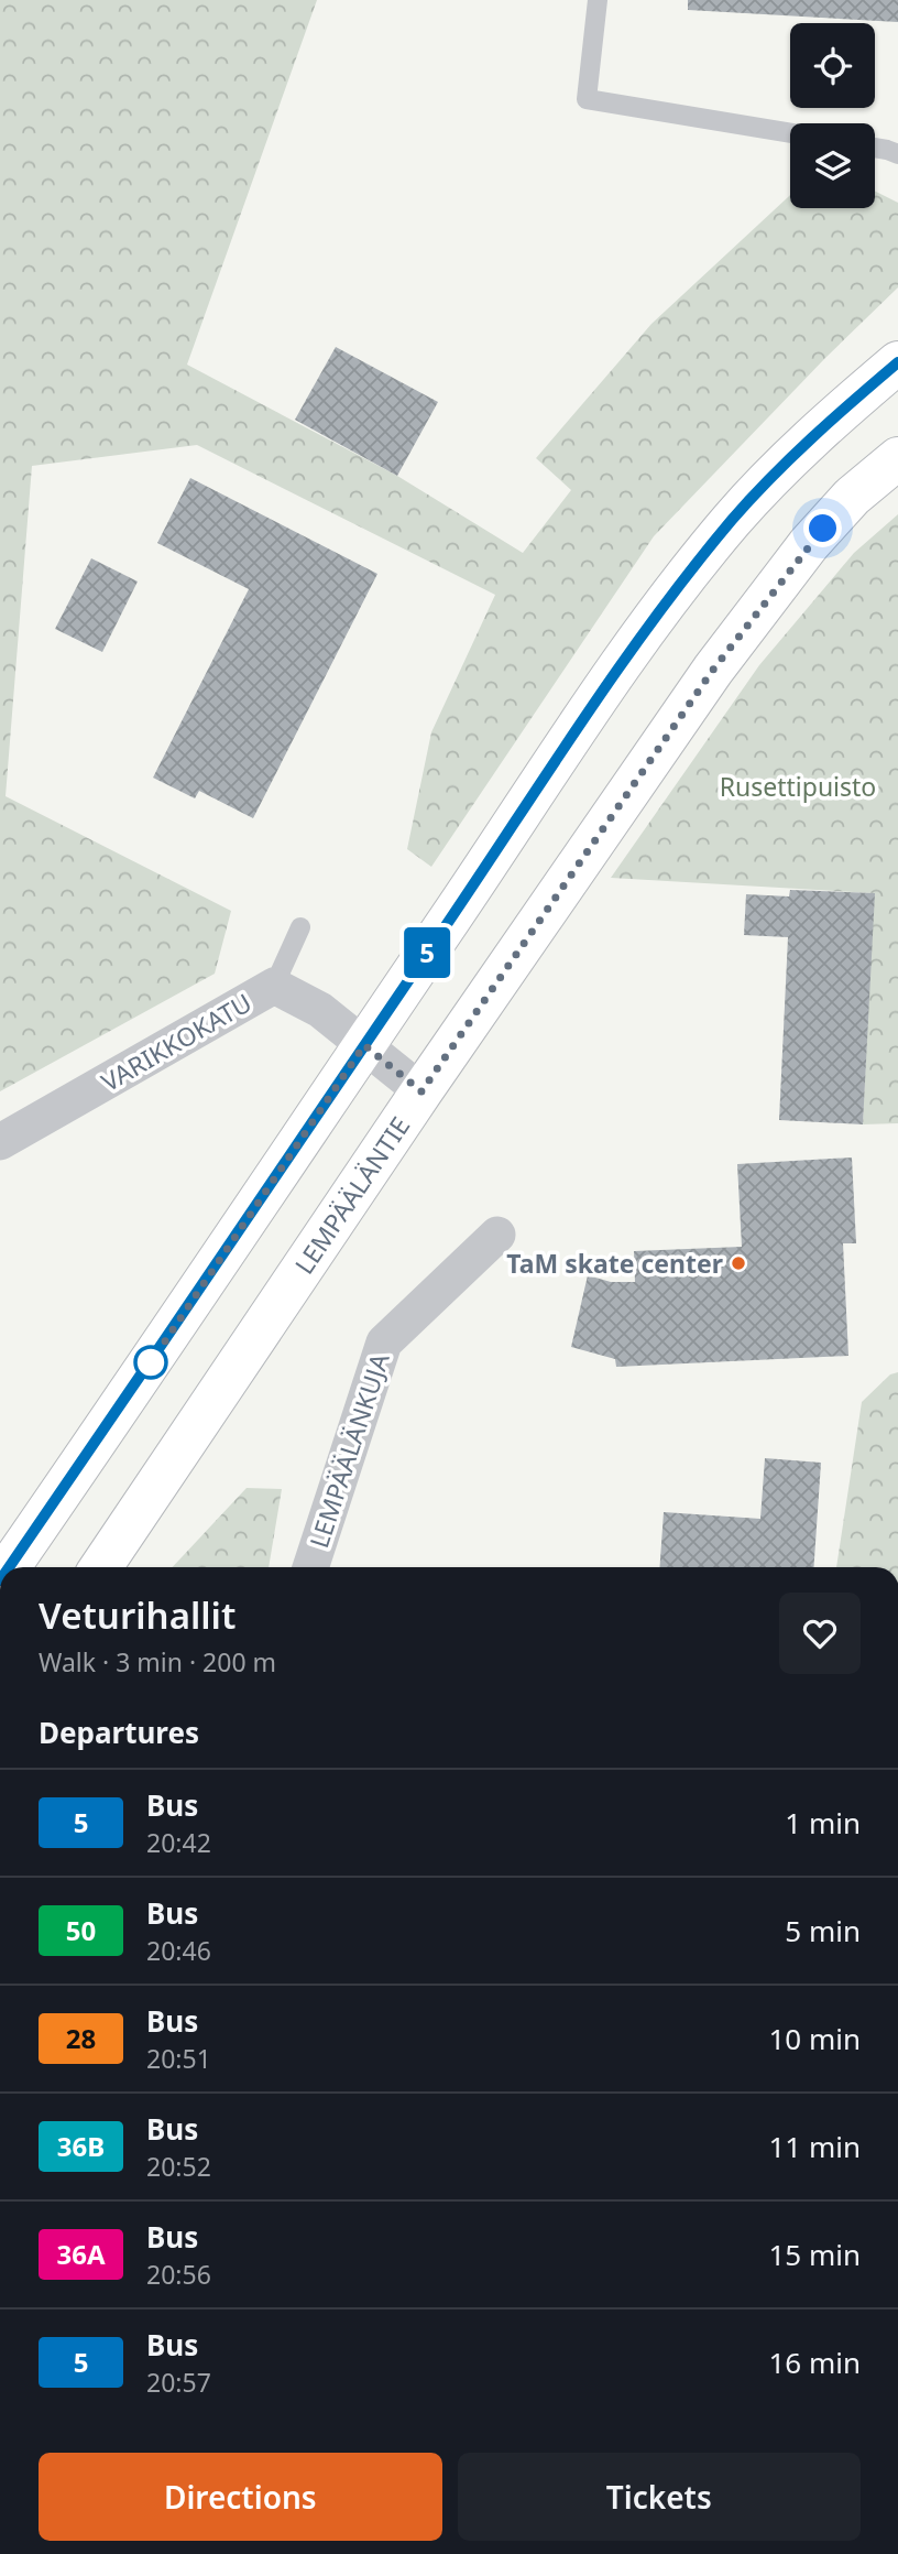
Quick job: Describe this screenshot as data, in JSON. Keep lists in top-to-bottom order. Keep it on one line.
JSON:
{"streets":{"main road":["LEMPÄÄLÄNTIE"],"street":["VARIKKOKATU","LEMPÄÄLÄNKUJA"]},"crossings":[["VARIKKOKATU","LEMPÄÄLÄNTIE"]],"parks":["Rusettipuisto"],"places":["TaM skate center"],"lines":["bus line 5"],"page":{"on_map":"5","heading":[["Veturihallit","Walk · 3 min · 200 m"],"Departures"],"list":[{"mark":"5","name":"Bus","note":"20:42","value":"1 min"},{"mark":"50","name":"Bus","note":"20:46","value":"5 min"},{"mark":"28","name":"Bus","note":"20:51","value":"10 min"},{"mark":"36B","name":"Bus","note":"20:52","value":"11 min"},{"mark":"36A","name":"Bus","note":"20:56","value":"15 min"},{"mark":"5","name":"Bus","note":"20:57","value":"16 min"}],"buttons":["Directions","Tickets"]}}
